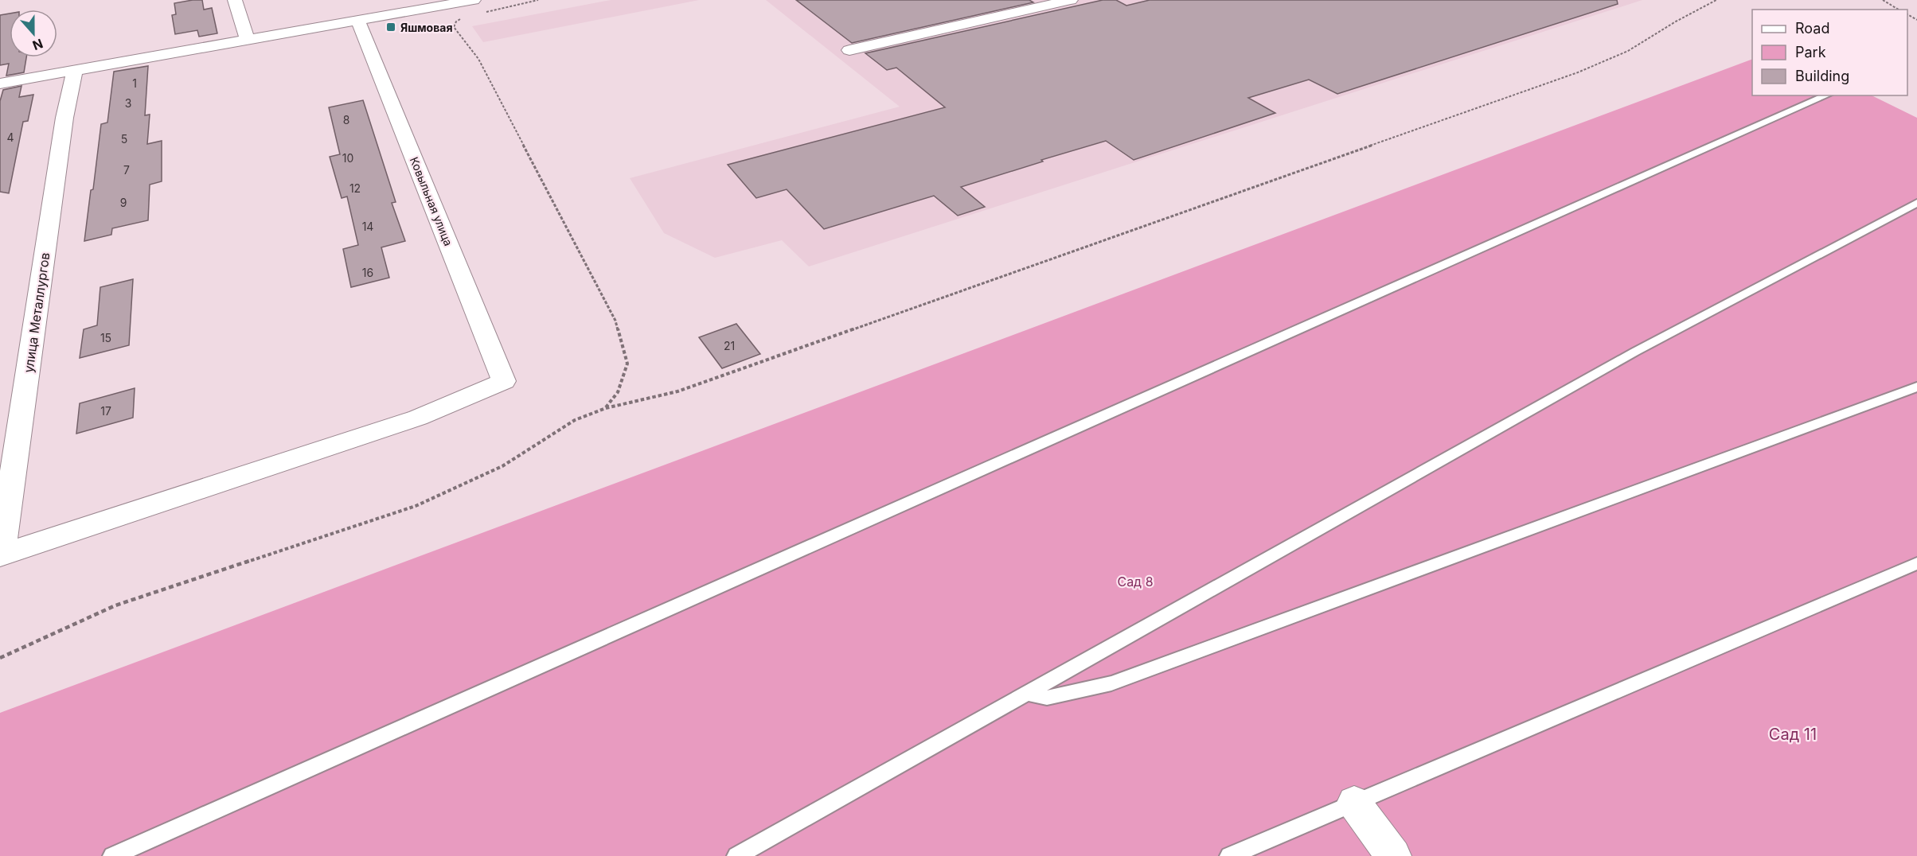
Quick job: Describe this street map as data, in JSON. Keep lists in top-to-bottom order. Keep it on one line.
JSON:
{"streets":{"street":["Ковыльная улица","улица Металлургов"]},"crossings":[["Ковыльная улица","улица Металлургов"]],"parks":["Сад 8","Сад 11"],"places":{"transit":["Яшмовая"]},"house_numbers":["1","3","8","4","5","10","7","12","9","14","16","15","21","17"],"legend":["Road","Park","Building"],"north":"bottom"}
